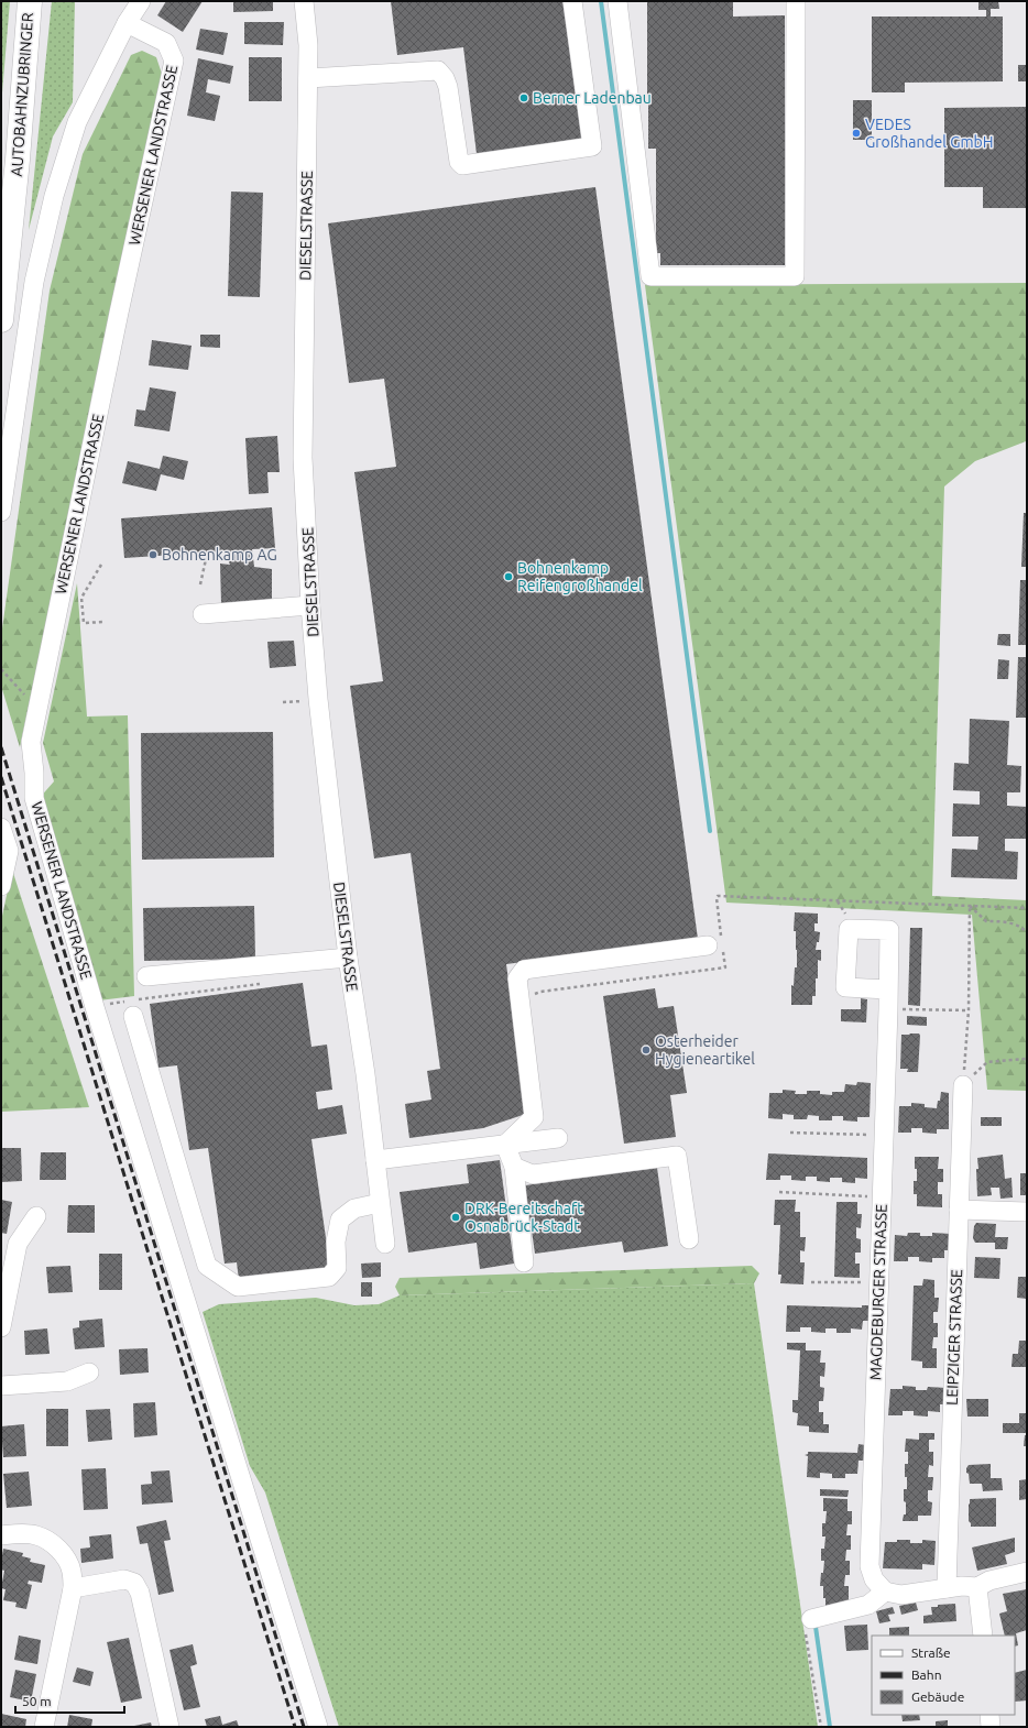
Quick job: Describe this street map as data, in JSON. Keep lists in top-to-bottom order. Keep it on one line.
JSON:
{"streets":{"highway":["AUTOBAHNZUBRINGER"],"street":["WERSENER LANDSTRASSE","DIESELSTRASSE","MAGDEBURGER STRASSE","LEIPZIGER STRASSE"]},"places":["Berner Ladenbau","VEDES Großhandel GmbH","Bohnenkamp AG","Bohnenkamp Reifengroßhandel","Osterheider Hygieneartikel","DRK-Bereitschaft Osnabrück-Stadt"],"legend":["Straße","Bahn","Gebäude"],"scale_bar":"50 m"}
